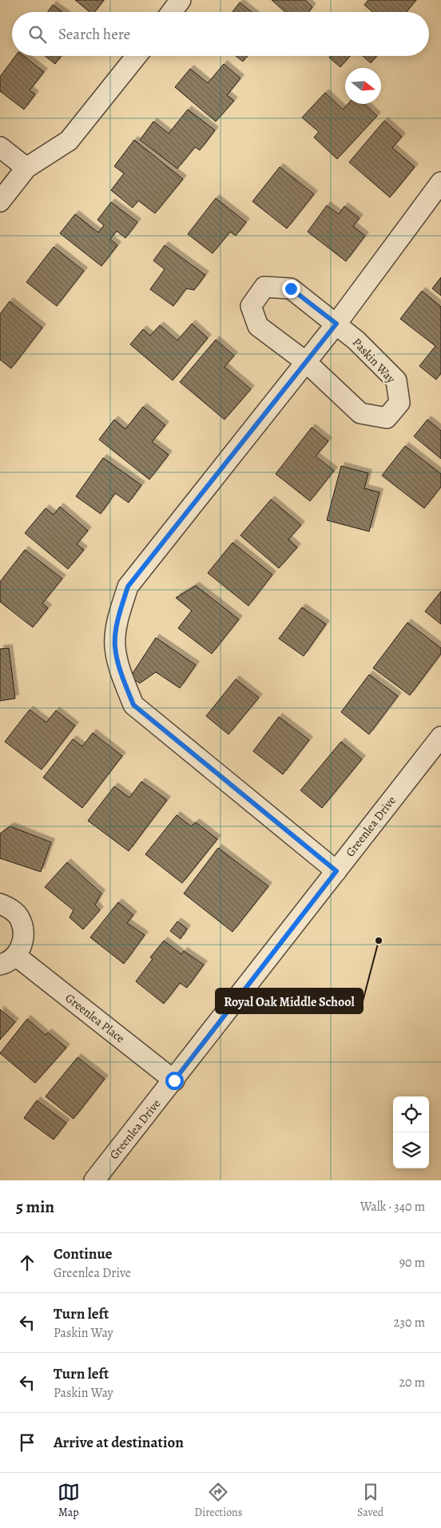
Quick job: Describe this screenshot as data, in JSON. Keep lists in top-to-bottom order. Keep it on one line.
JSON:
{"streets":{"street":["Paskin Way","Greenlea Drive","Greenlea Place"]},"crossings":[["Greenlea Drive","Greenlea Place"]],"places":["Royal Oak Middle School"],"north":"right","page":{"search":"Search here","heading":["5 min","Walk · 340 m"],"list":[["Continue","Greenlea Drive","90 m"],["Turn left","Paskin Way","230 m"],["Turn left","Paskin Way","20 m"],"Arrive at destination"],"nav":["Map","Directions","Saved"]}}
